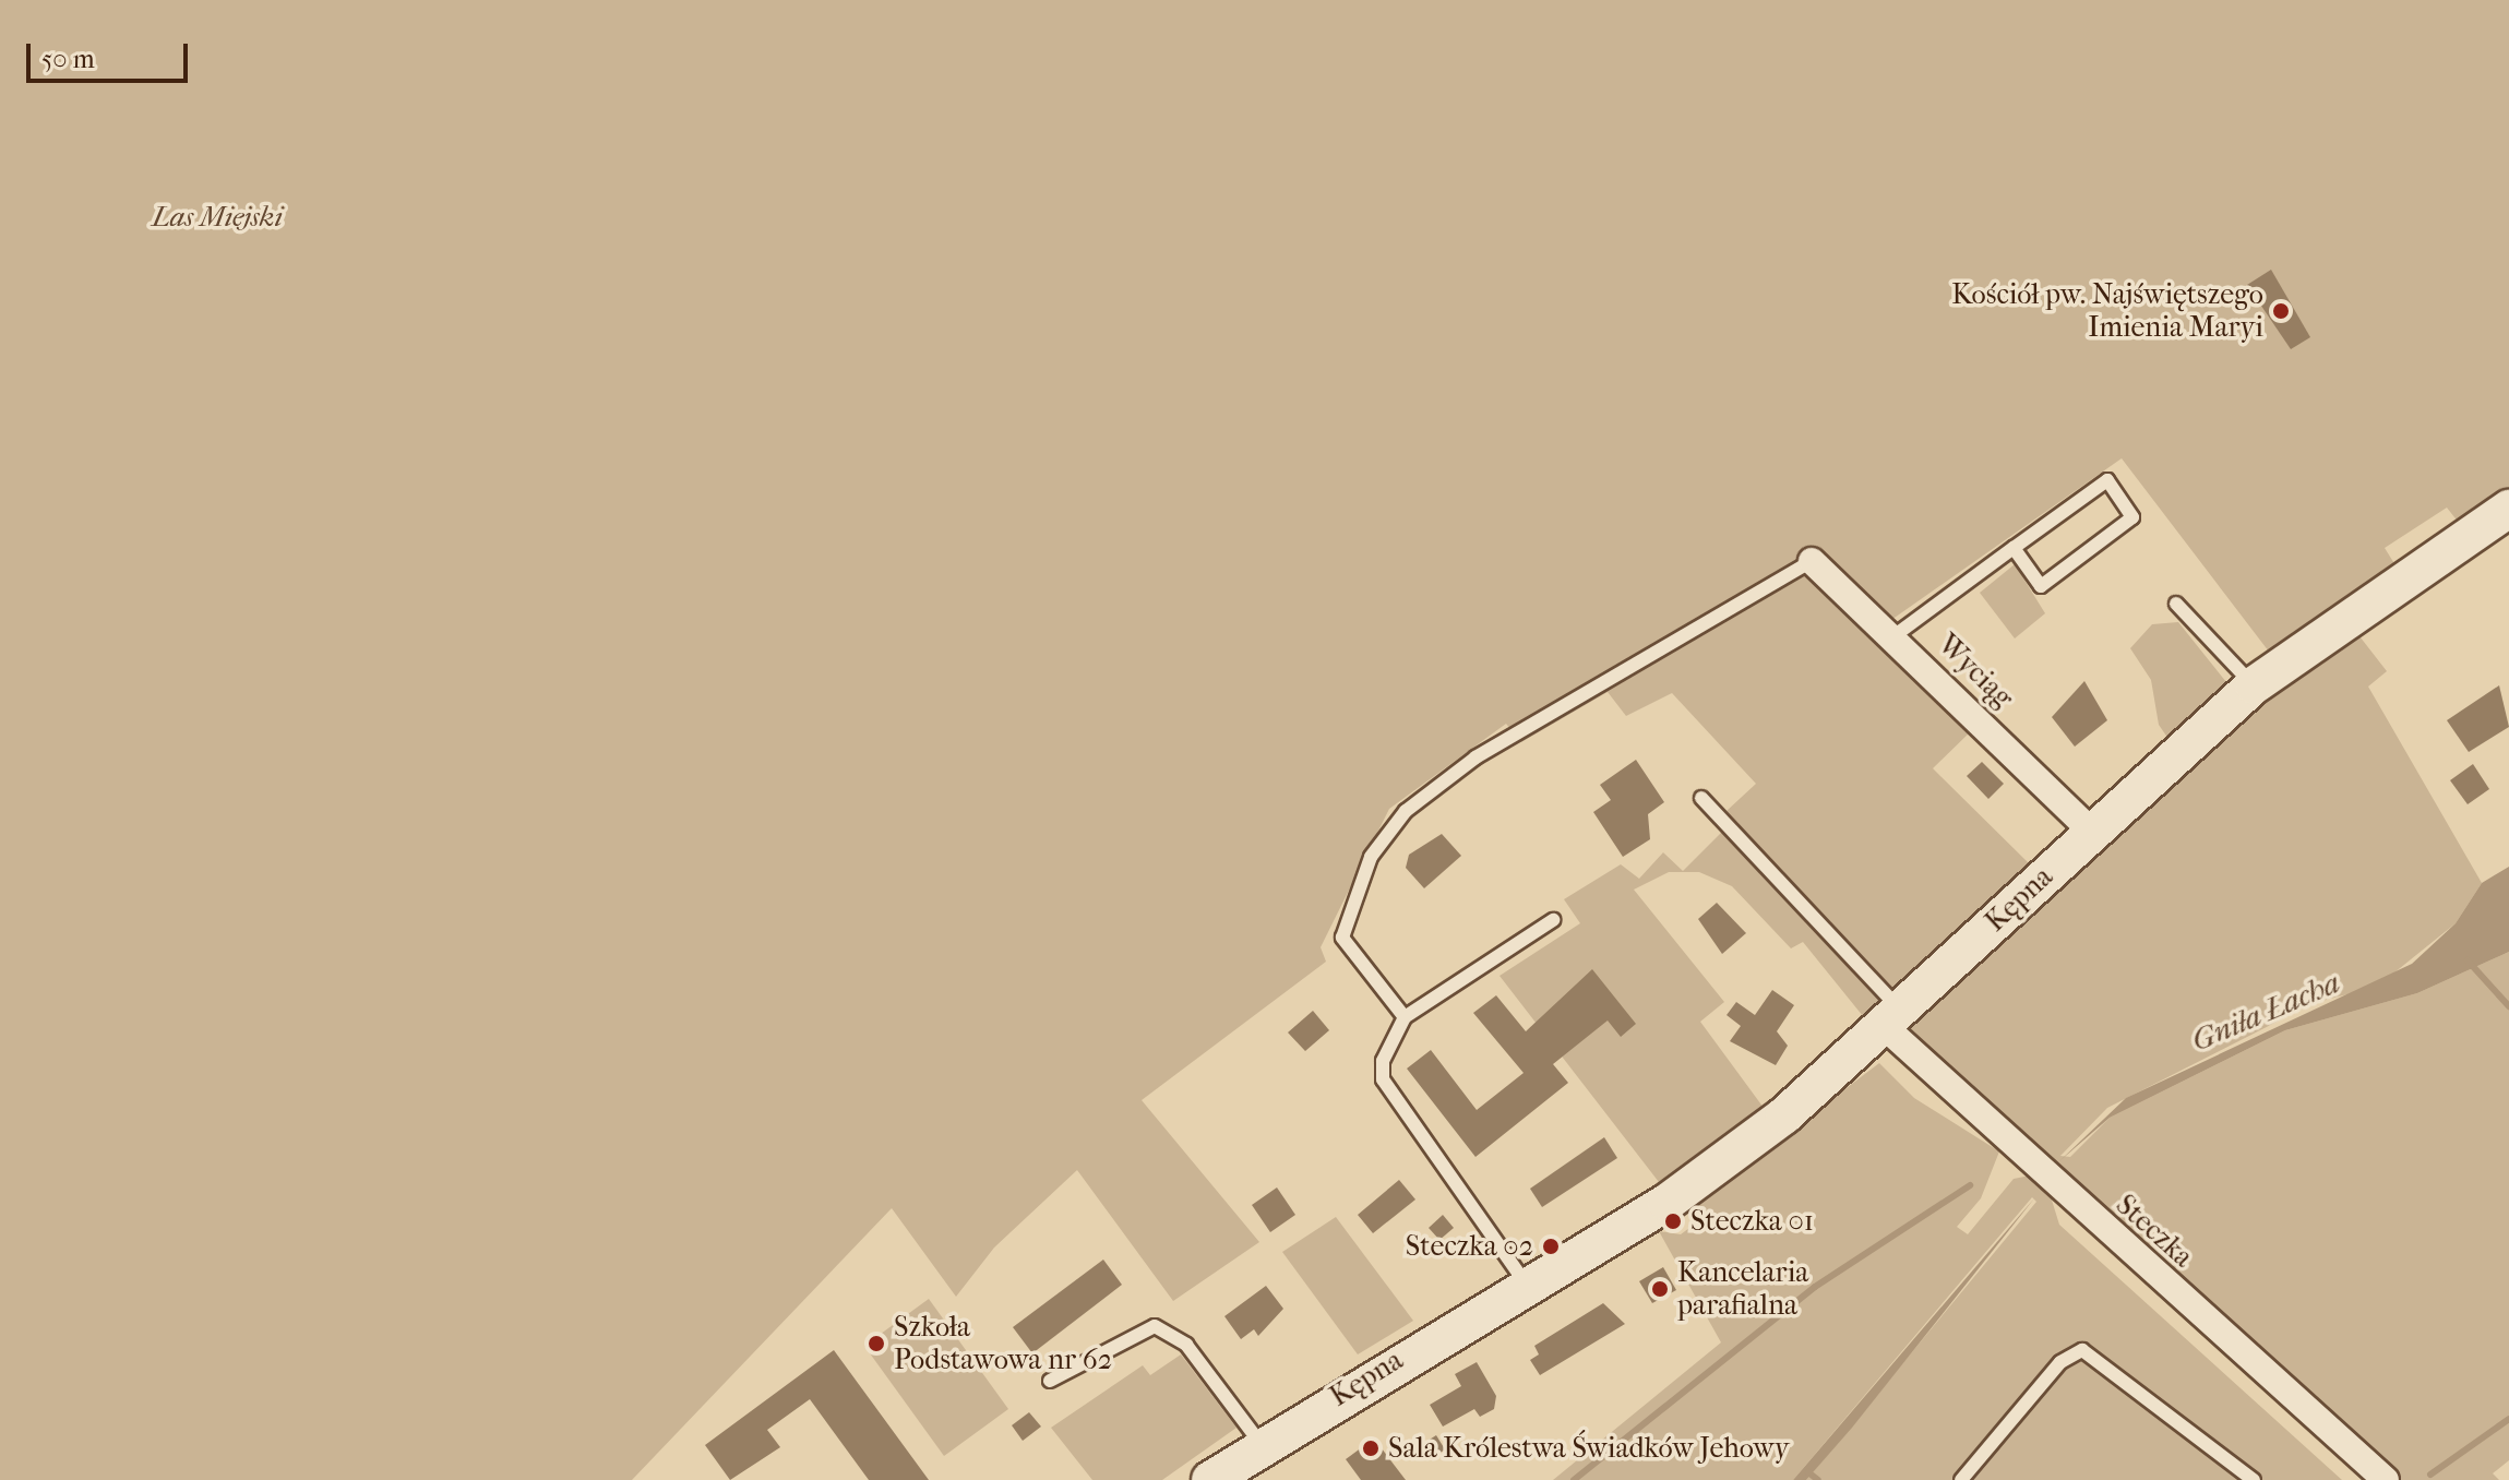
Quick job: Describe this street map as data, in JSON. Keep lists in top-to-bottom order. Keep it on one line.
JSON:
{"streets":{"street":["Wyciąg","Kępna","Steczka"]},"crossings":[["Wyciąg","Kępna"],["Kępna","Steczka"]],"water":["Gniła Łacha"],"parks":["Las Miejski"],"places":["Kościół pw. Najświętszego Imienia Maryi","Steczka 01","Steczka 02","Kancelaria parafialna","Szkoła Podstawowa nr 62","Sala Królestwa Świadków Jehowy"],"scale_bar":"50 m"}
